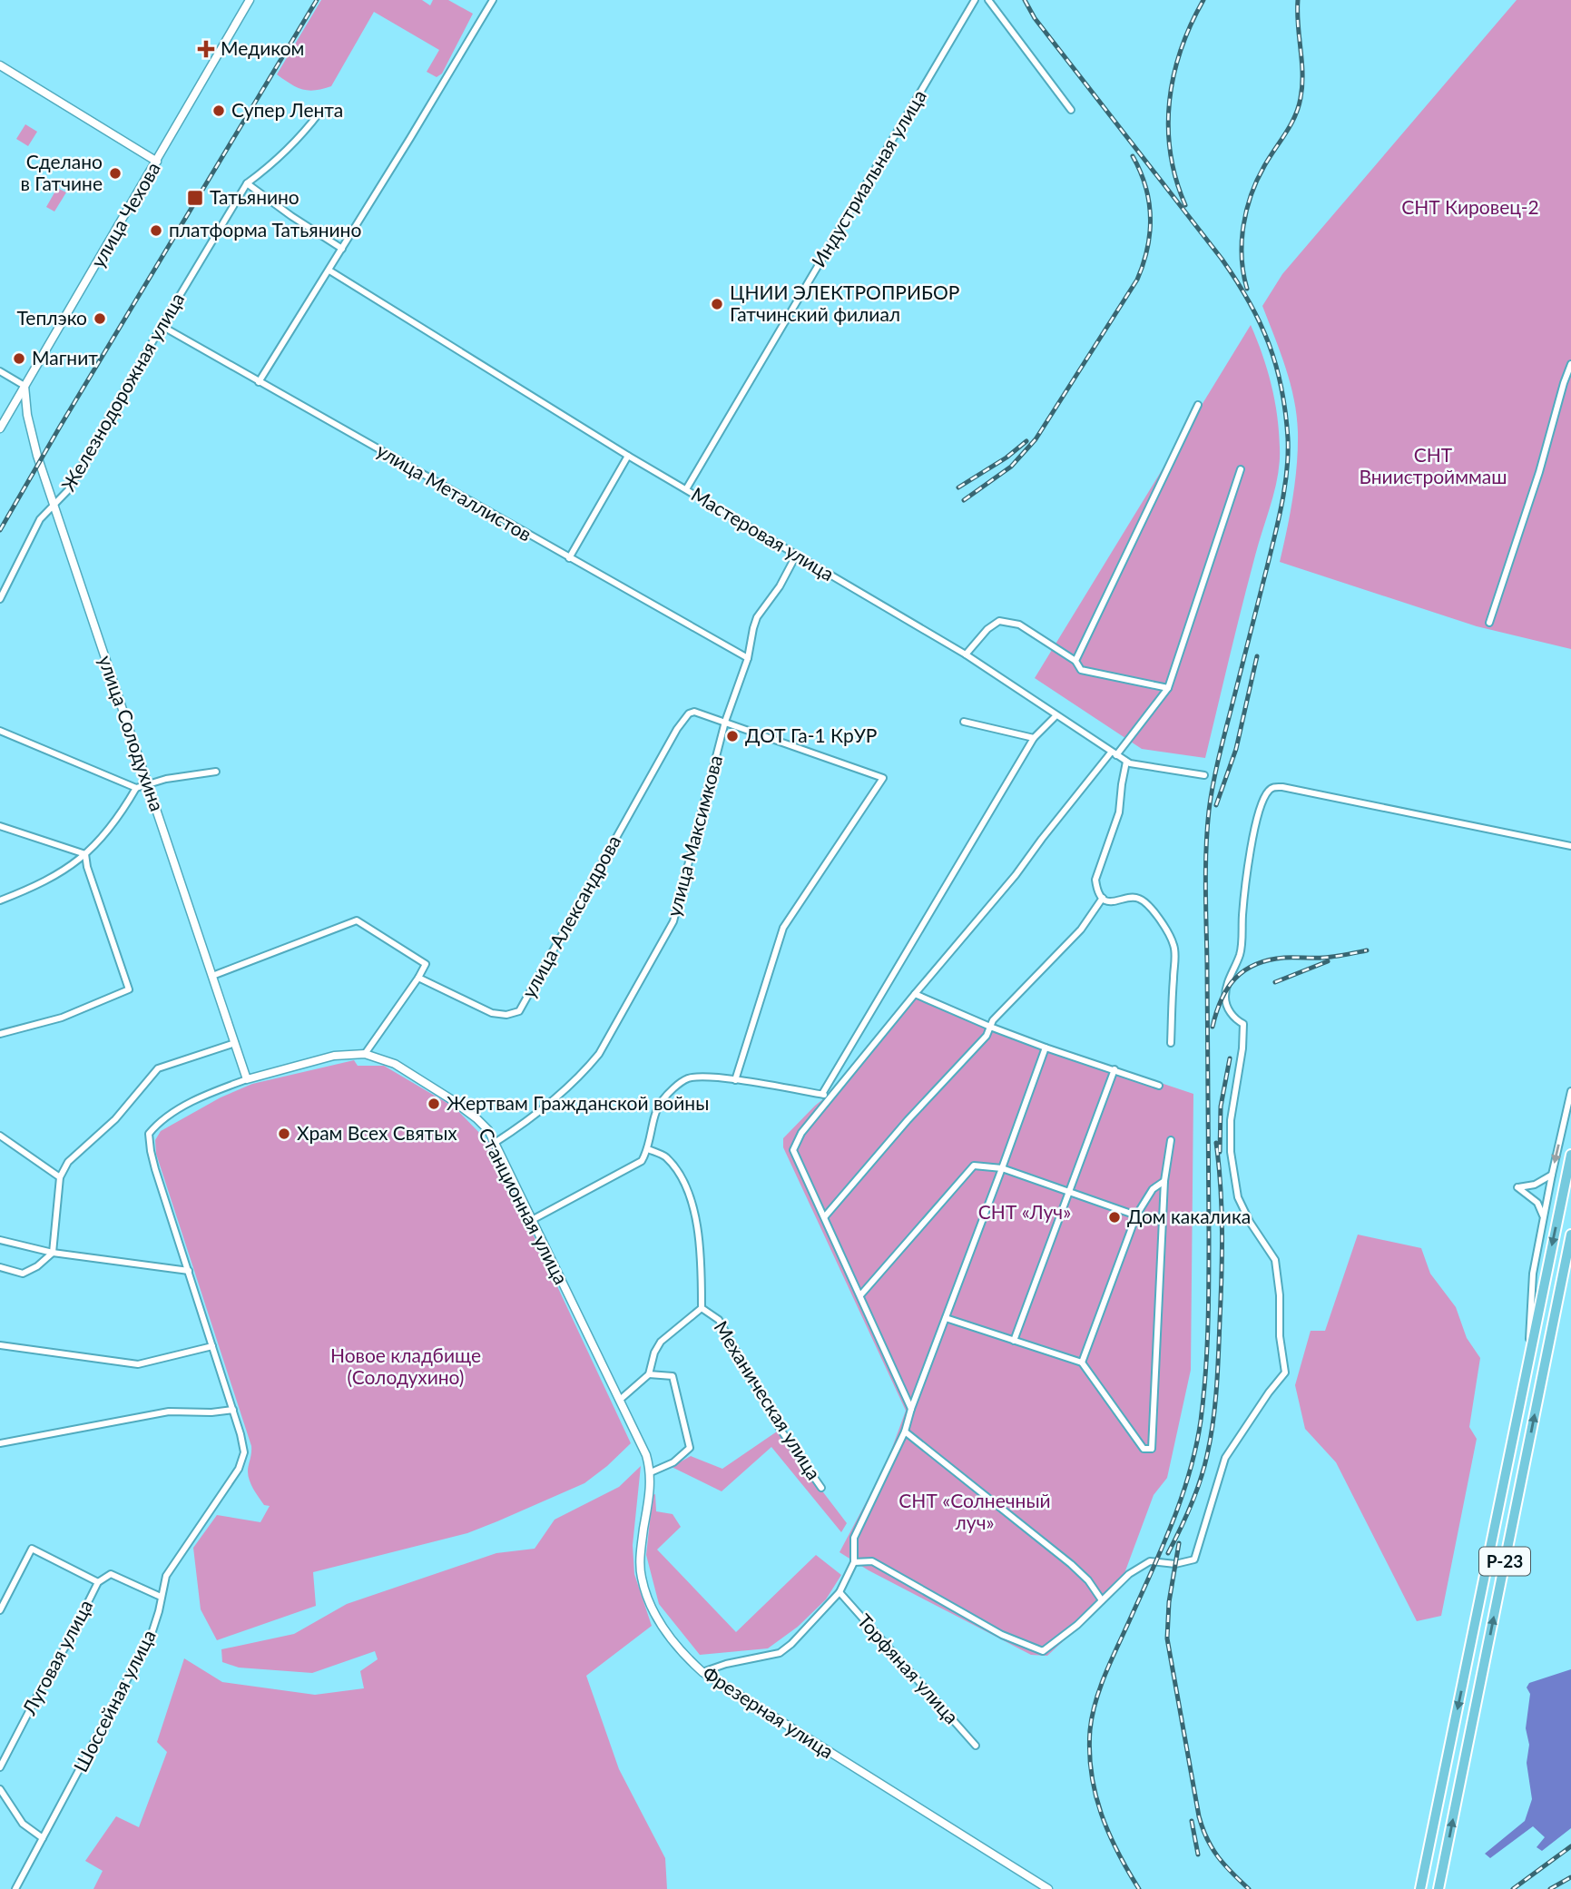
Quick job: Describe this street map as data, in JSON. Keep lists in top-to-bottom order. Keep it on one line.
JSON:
{"streets":{"highway":["Р-23"],"street":["Индустриальная улица","улица Чехова","Железнодорожная улица","улица Металлистов","Мастеровая улица","улица Солодухина","улица Максимкова","улица Александрова","Станционная улица","Механическая улица","Луговая улица","Торфяная улица","Шоссейная улица","Фрезерная улица"]},"crossings":[["Индустриальная улица","Мастеровая улица"],["улица Чехова","улица Солодухина"],["Железнодорожная улица","улица Металлистов"],["Железнодорожная улица","улица Солодухина"],["улица Металлистов","улица Максимкова"],["Мастеровая улица","улица Максимкова"],["улица Солодухина","Станционная улица"],["улица Максимкова","улица Александрова"],["улица Максимкова","Станционная улица"],["Станционная улица","Шоссейная улица"],["Станционная улица","Фрезерная улица"]],"parks":["СНТ Кировец-2","СНТ Вниистройммаш","СНТ «Луч»","Новое кладбище (Солодухино)","СНТ «Солнечный луч»"],"places":{"health":["Медиком"],"other":["Супер Лента","Сделано в Гатчине","платформа Татьянино","ЦНИИ ЭЛЕКТРОПРИБОР Гатчинский филиал","Теплэко","Магнит","ДОТ Га-1 КрУР","Жертвам Гражданской войны","Храм Всех Святых","Дом какалика"],"transit":["Татьянино"]}}
